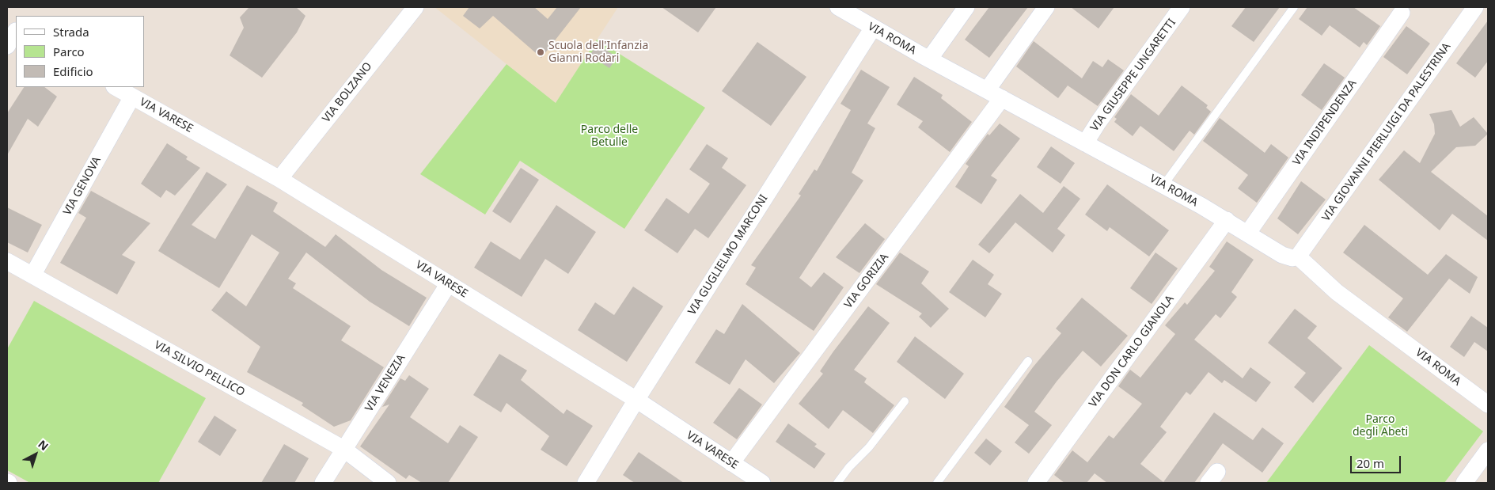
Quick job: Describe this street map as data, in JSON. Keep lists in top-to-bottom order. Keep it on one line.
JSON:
{"streets":{"street":["VIA ROMA","VIA GIUSEPPE UNGARETTI","VIA BOLZANO","VIA VARESE","VIA INDIPENDENZA","VIA GIOVANNI PIERLUIGI DA PALESTRINA","VIA GENOVA","VIA GUGLIELMO MARCONI","VIA GORIZIA","VIA DON CARLO GIANOLA","VIA SILVIO PELLICO","VIA VENEZIA"]},"crossings":[["VIA ROMA","VIA GIUSEPPE UNGARETTI"],["VIA ROMA","VIA INDIPENDENZA"],["VIA ROMA","VIA GIOVANNI PIERLUIGI DA PALESTRINA"],["VIA ROMA","VIA GUGLIELMO MARCONI"],["VIA ROMA","VIA GORIZIA"],["VIA ROMA","VIA DON CARLO GIANOLA"],["VIA BOLZANO","VIA VARESE"],["VIA VARESE","VIA GENOVA"],["VIA VARESE","VIA GUGLIELMO MARCONI"],["VIA VARESE","VIA GORIZIA"],["VIA VARESE","VIA VENEZIA"],["VIA GENOVA","VIA SILVIO PELLICO"],["VIA SILVIO PELLICO","VIA VENEZIA"]],"parks":["Parco delle Betulle","Parco degli Abeti"],"places":["Scuola dell'Infanzia Gianni Rodari"],"legend":["Strada","Parco","Edificio"],"scale_bar":"20 m","north":"top right"}
